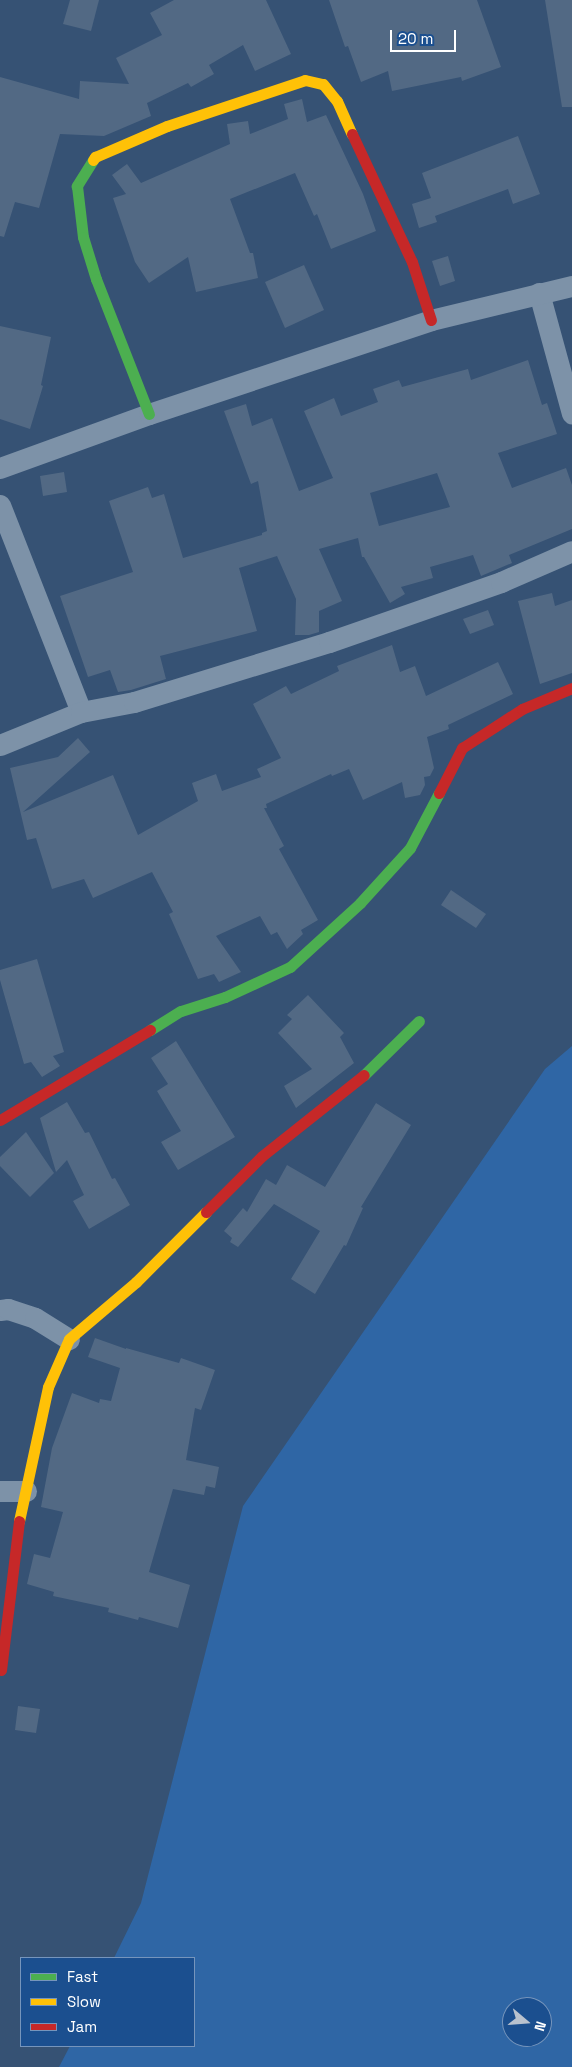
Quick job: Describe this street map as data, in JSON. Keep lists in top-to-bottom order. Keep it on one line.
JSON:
{"legend":["Fast","Slow","Jam"],"scale_bar":"20 m","north":"right"}
